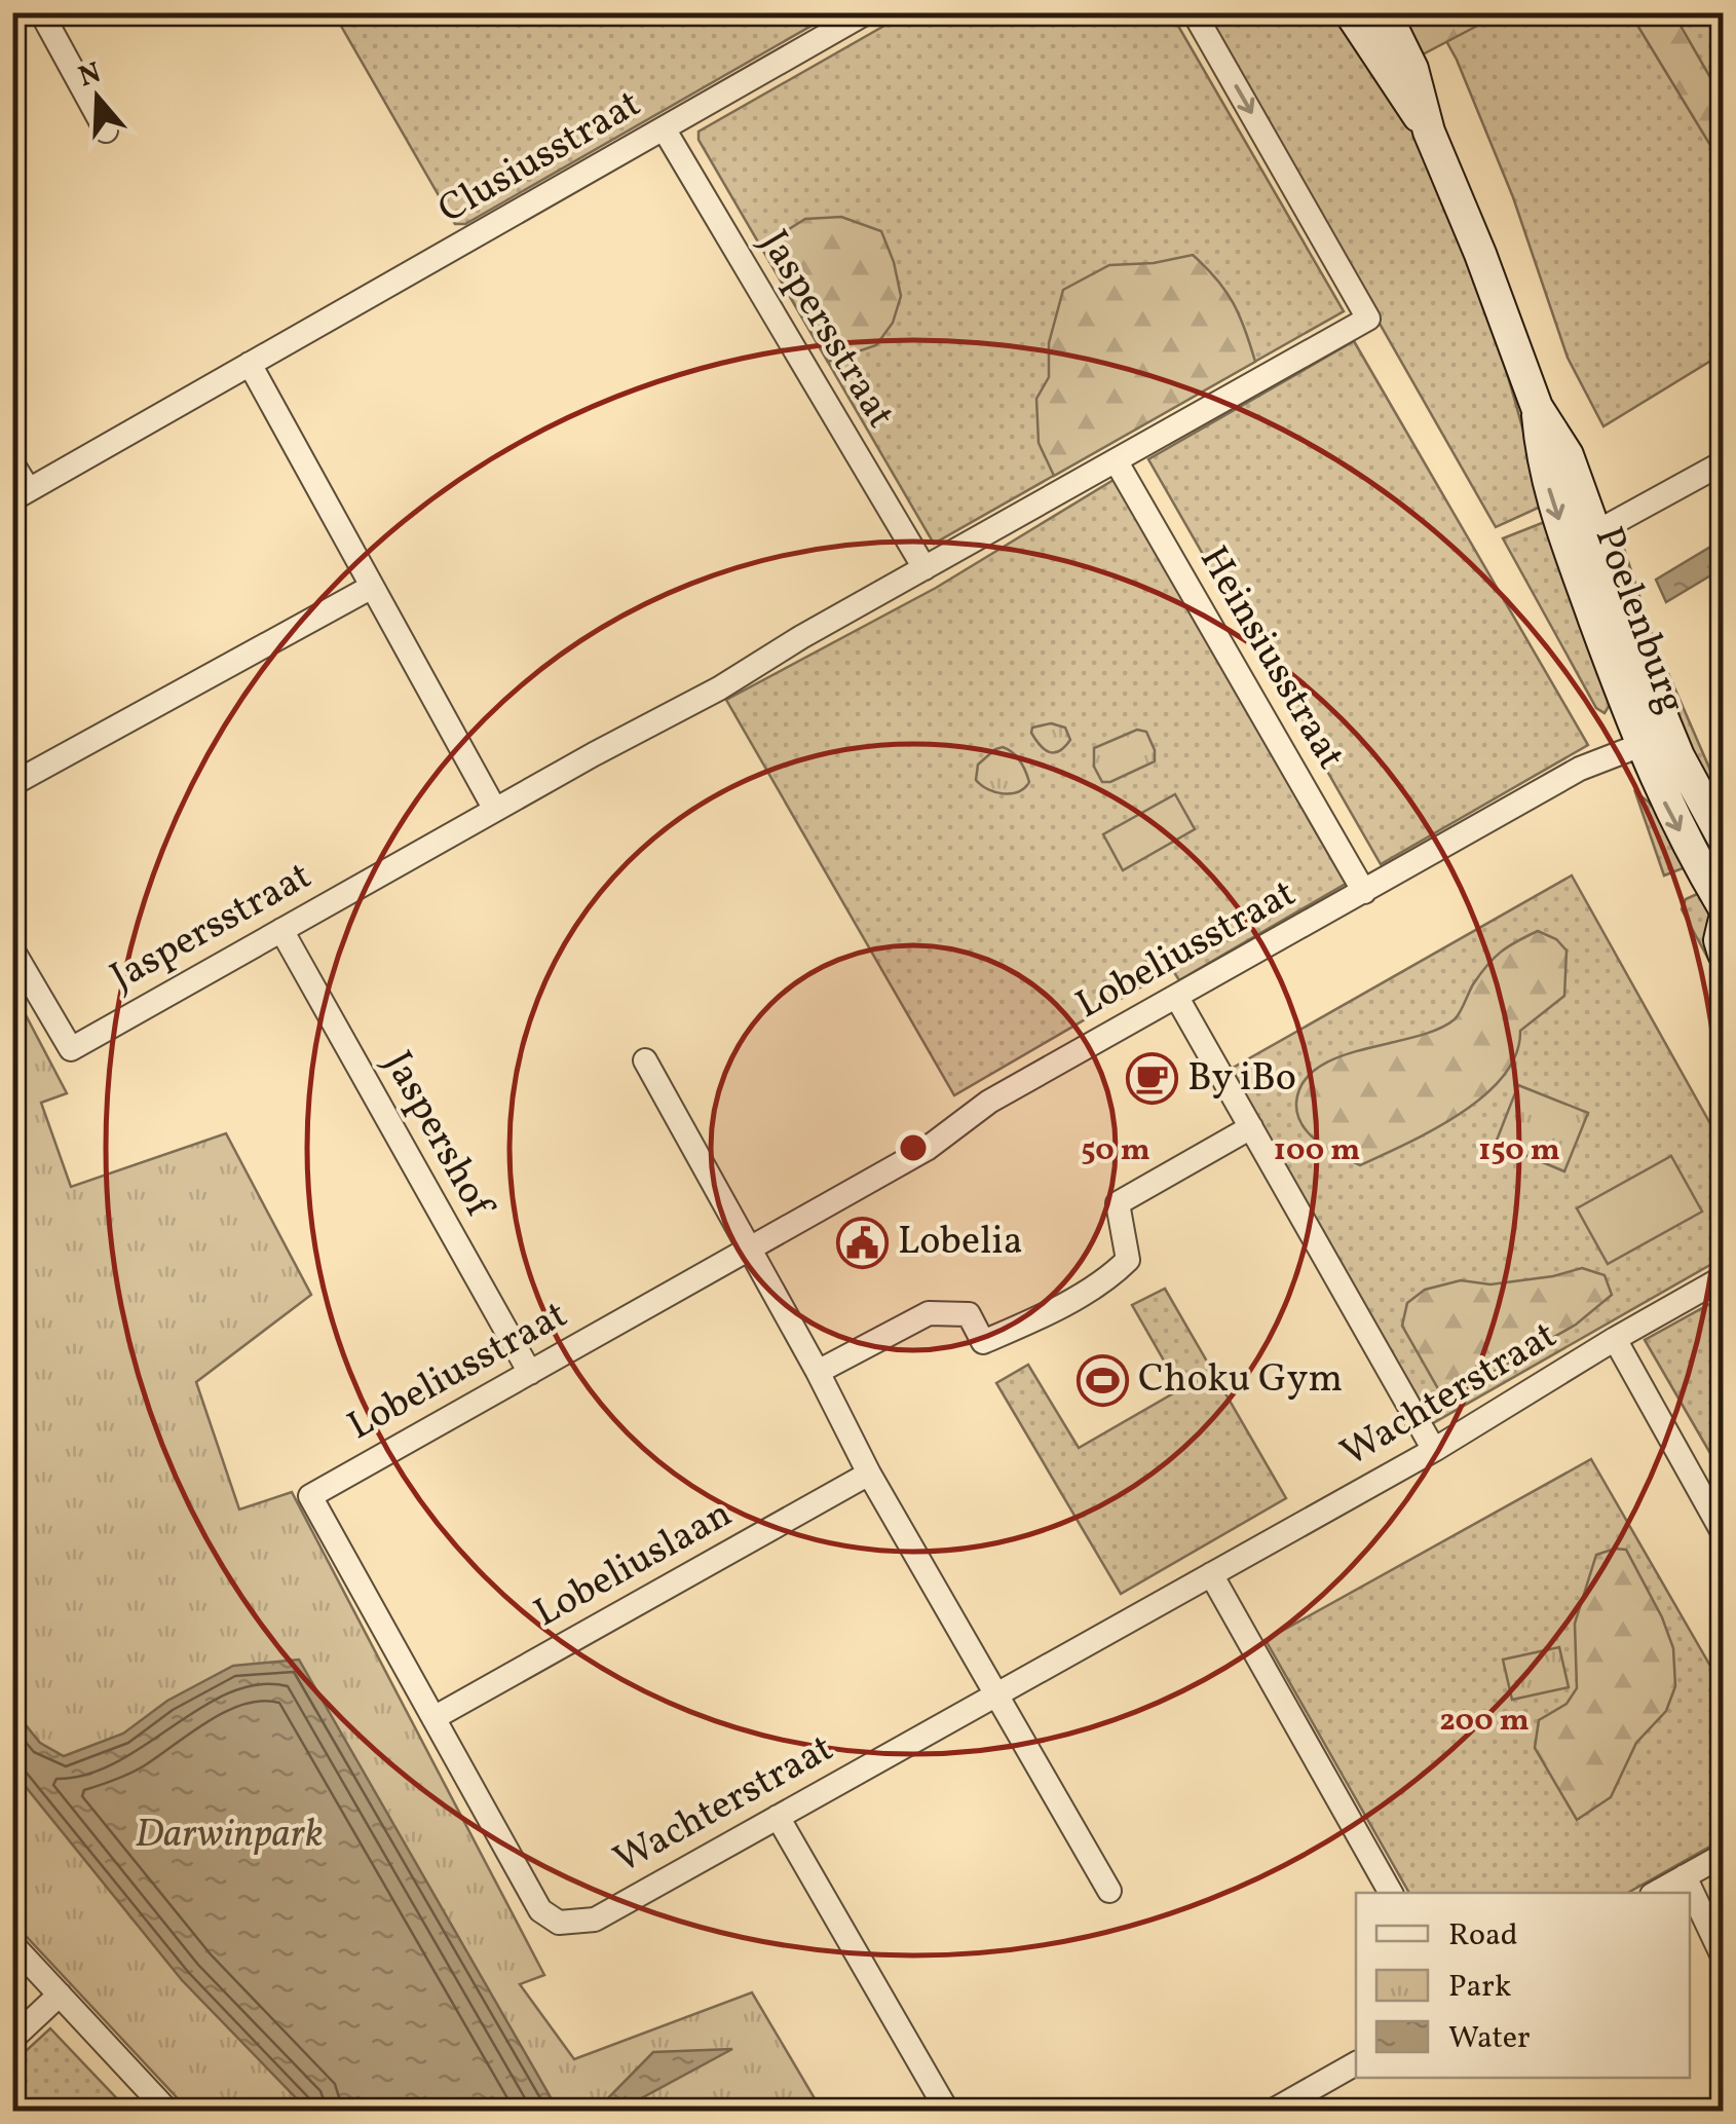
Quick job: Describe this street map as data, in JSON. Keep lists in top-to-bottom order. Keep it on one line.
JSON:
{"streets":{"street":["Clusiusstraat","Jaspersstraat","Poelenburg","Heinsiusstraat","Lobeliusstraat","Jaspershof","Wachterstraat","Lobeliuslaan"]},"crossings":[["Clusiusstraat","Jaspersstraat"],["Jaspersstraat","Heinsiusstraat"],["Jaspersstraat","Jaspershof"],["Poelenburg","Lobeliusstraat"],["Heinsiusstraat","Lobeliusstraat"],["Lobeliusstraat","Jaspershof"],["Lobeliusstraat","Wachterstraat"],["Lobeliusstraat","Lobeliuslaan"],["Wachterstraat","Lobeliuslaan"]],"parks":["Darwinpark"],"places":{"cafe":["By iBo"],"public building":["Lobelia"],"sports":["Choku Gym"]},"legend":["Road","Park","Water"],"north":"top","rings":["50 m","100 m","150 m","200 m"]}
